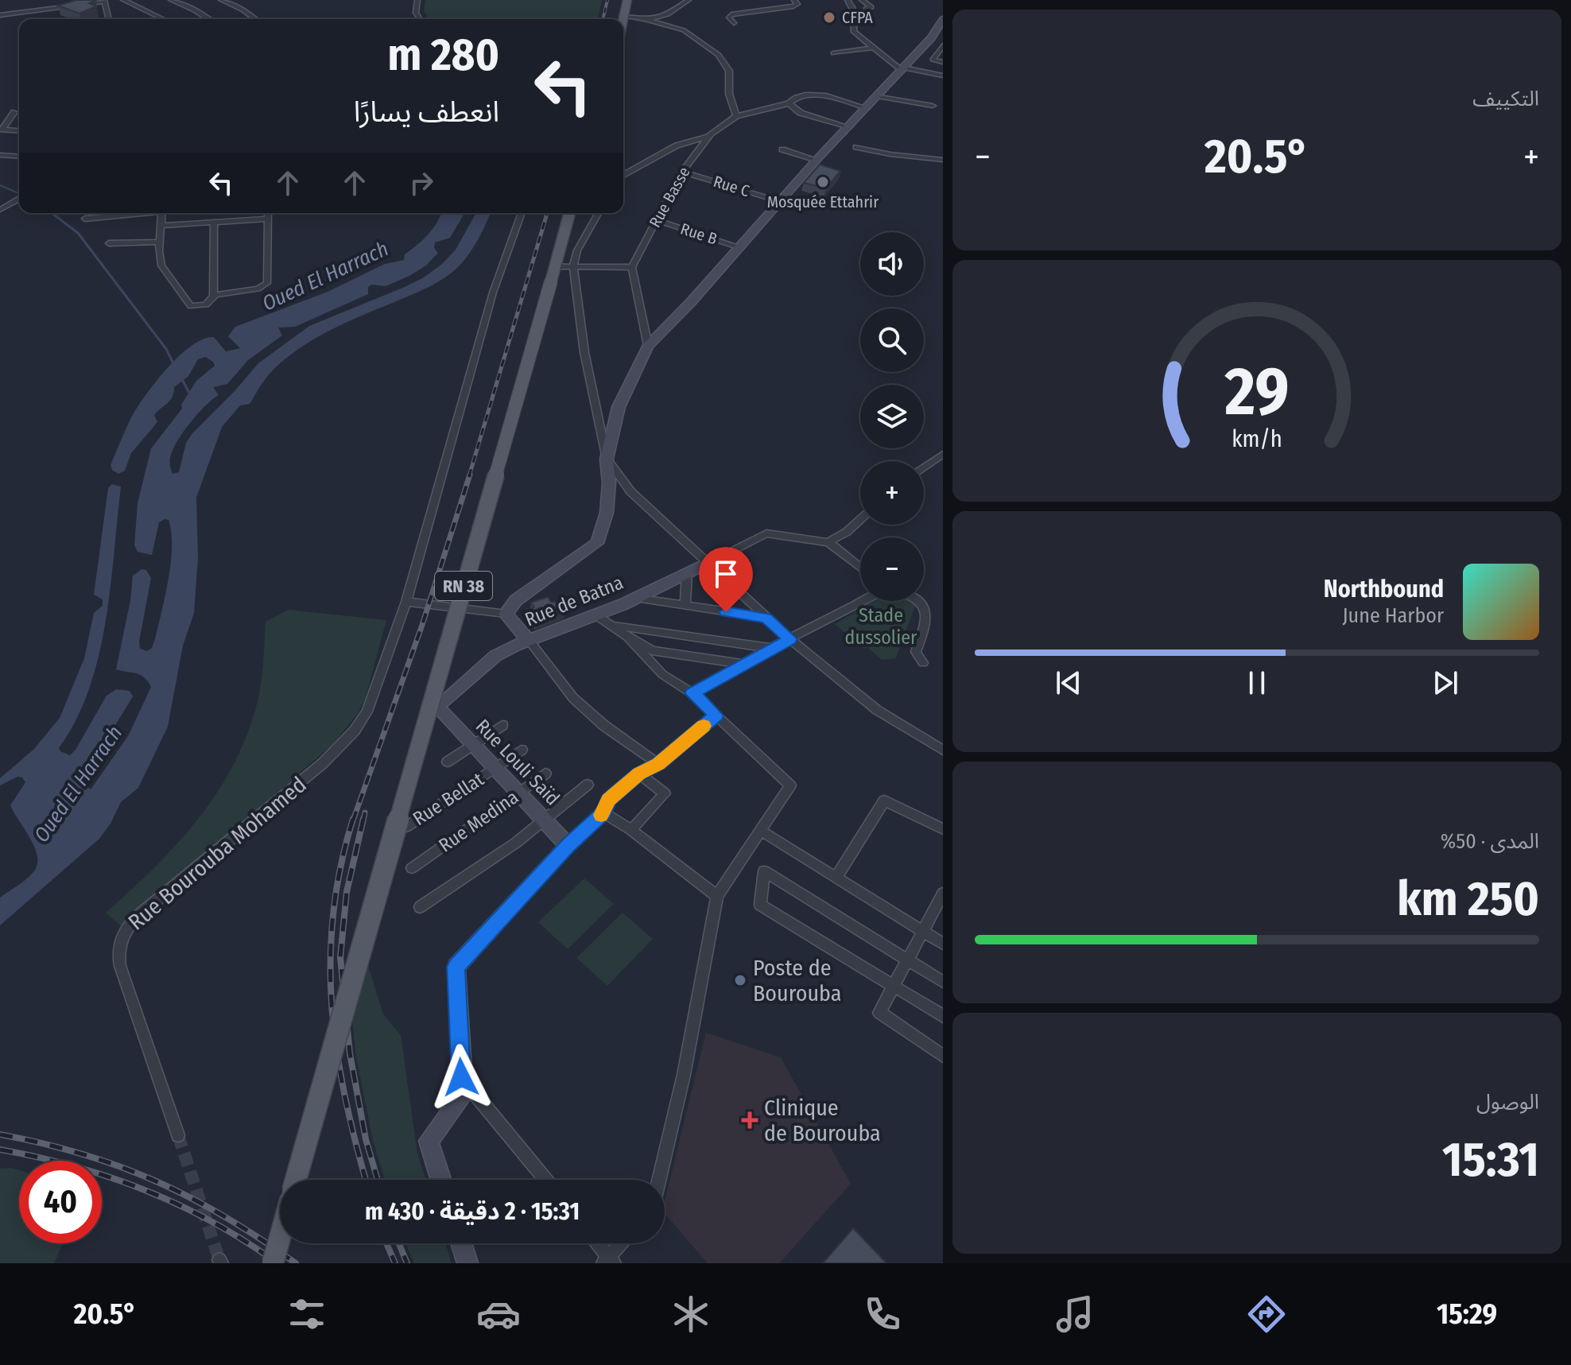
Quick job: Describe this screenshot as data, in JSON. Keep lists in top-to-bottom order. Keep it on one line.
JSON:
{"streets":{"main road":["RN 38"],"street":["Rue C","Rue Basse","Rue B","Rue de Batna","Rue Louli Saïd","Rue Bellat","Rue Medina","Rue Bourouba Mohamed"]},"crossings":[["Rue C","Rue Basse"],["Rue Basse","Rue B"],["Rue de Batna","Rue Louli Saïd"],["Rue Louli Saïd","Rue Bellat"],["Rue Louli Saïd","Rue Medina"]],"water":["Oued El Harrach"],"parks":["Stade dussolier"],"places":{"other":["CFPA","Mosquée Ettahrir","Poste de Bourouba"],"health":["Clinique de Bourouba"]},"page":{"tile":["التكييف",["المدى · 50%","250 km"],["الوصول","15:31"]],"turn":["280 m","انعطف يسارًا"],"heat":["−","20.5°","+"],"map_buttons":["+","−"],"song":["Northbound","June Harbor"],"limit":"40","trip":"15:31 · 2 دقيقة · 430 m","tabs":["15:29","20.5°"],"gauge":["29","km/h"]}}
